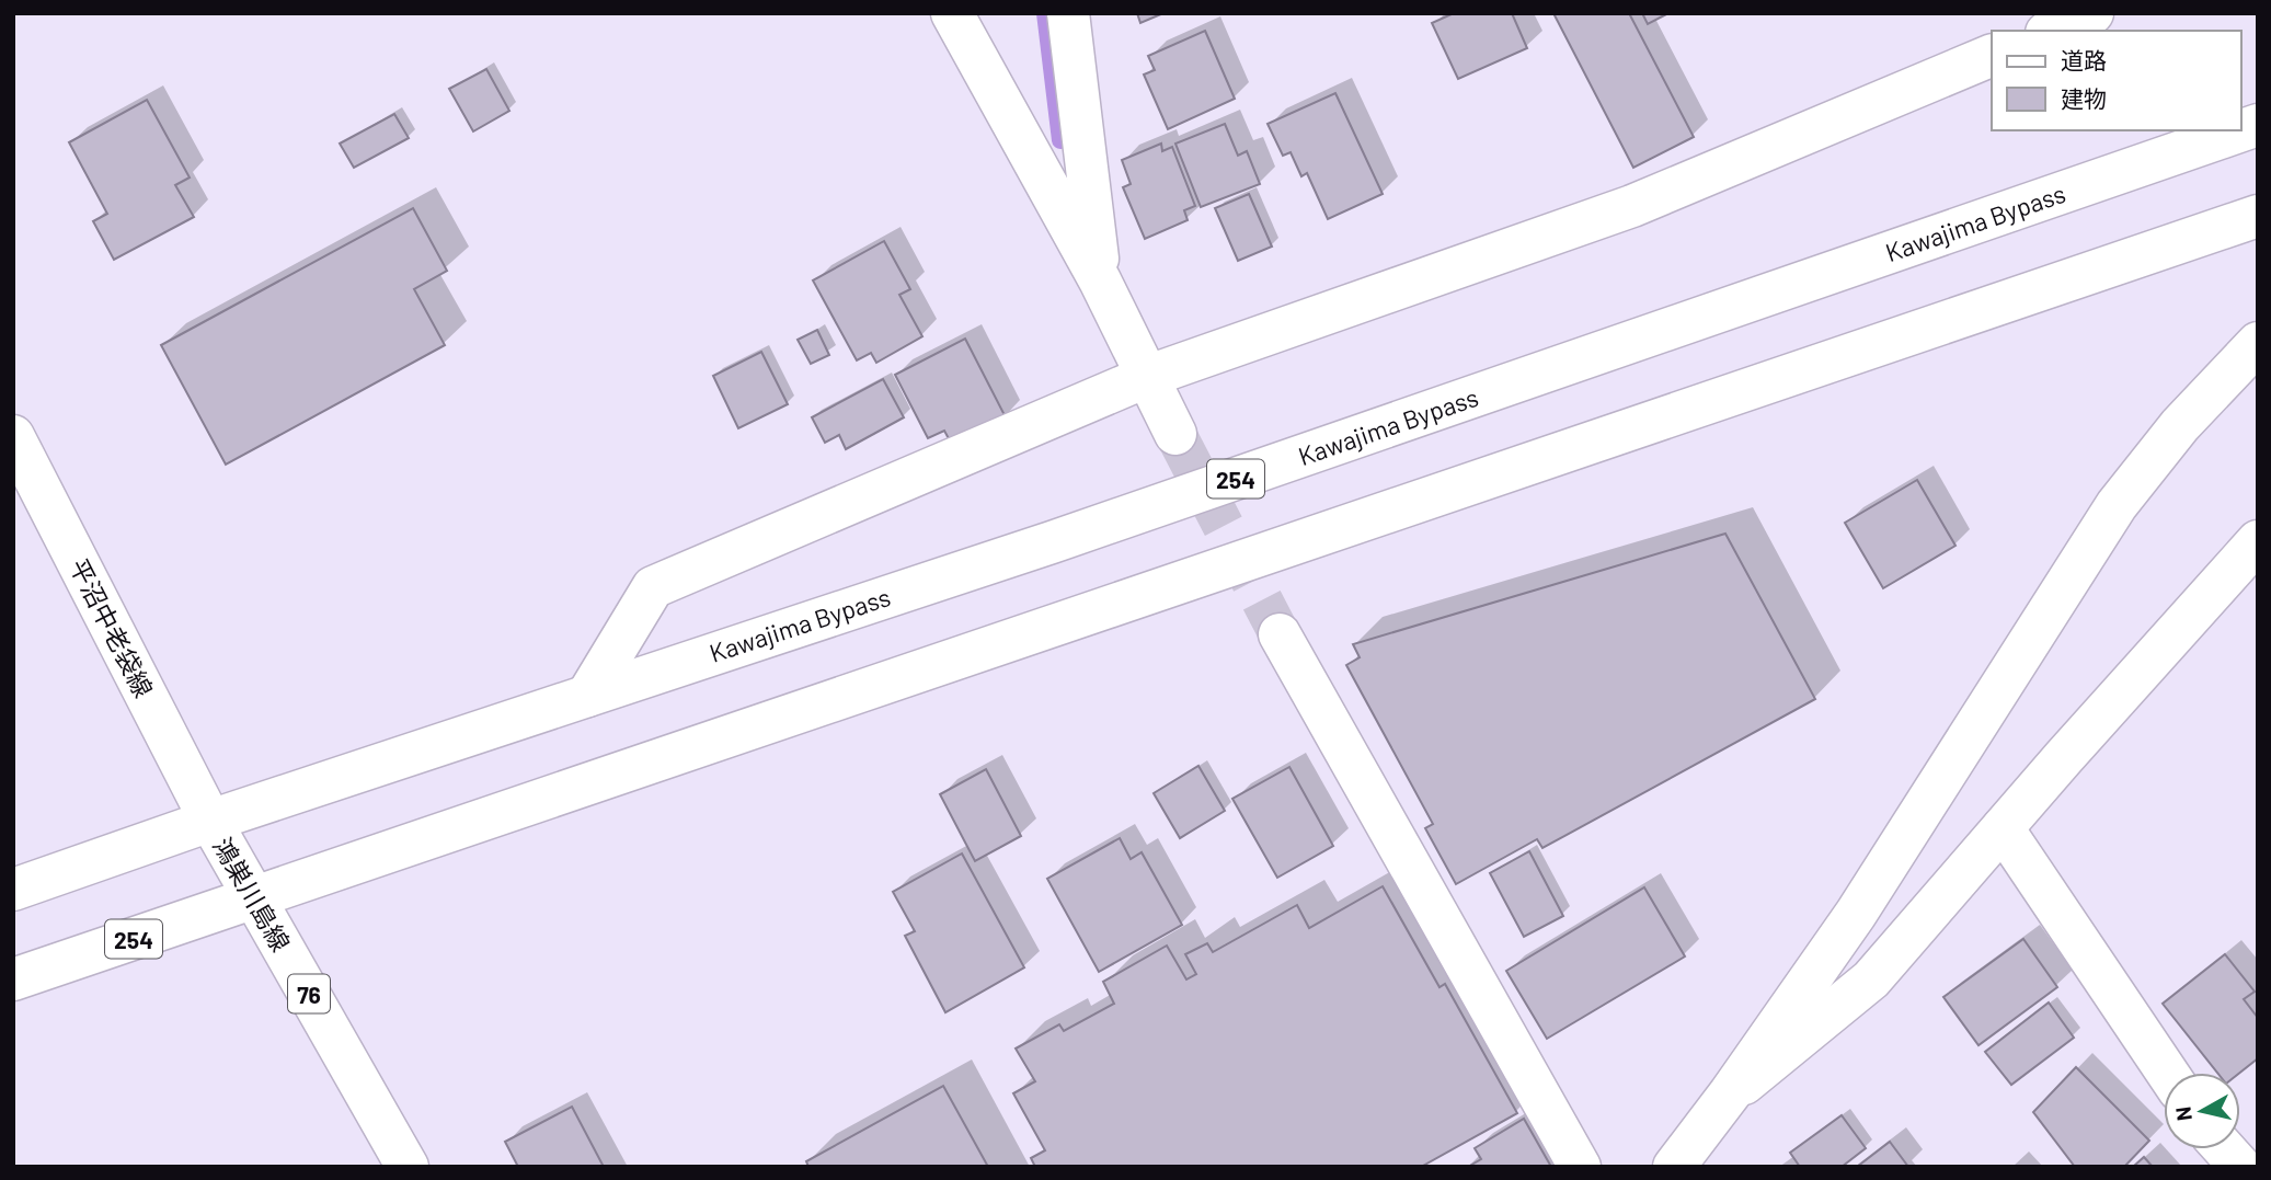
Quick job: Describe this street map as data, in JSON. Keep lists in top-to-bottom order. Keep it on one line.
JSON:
{"streets":{"main road":["Kawajima Bypass","254","平沼中老袋線","鴻巣川島線","76"]},"crossings":[["Kawajima Bypass","254"],["Kawajima Bypass","平沼中老袋線"],["Kawajima Bypass","鴻巣川島線"],["254","平沼中老袋線"],["254","鴻巣川島線"],["平沼中老袋線","鴻巣川島線"]],"legend":["道路","建物"],"north":"left"}
